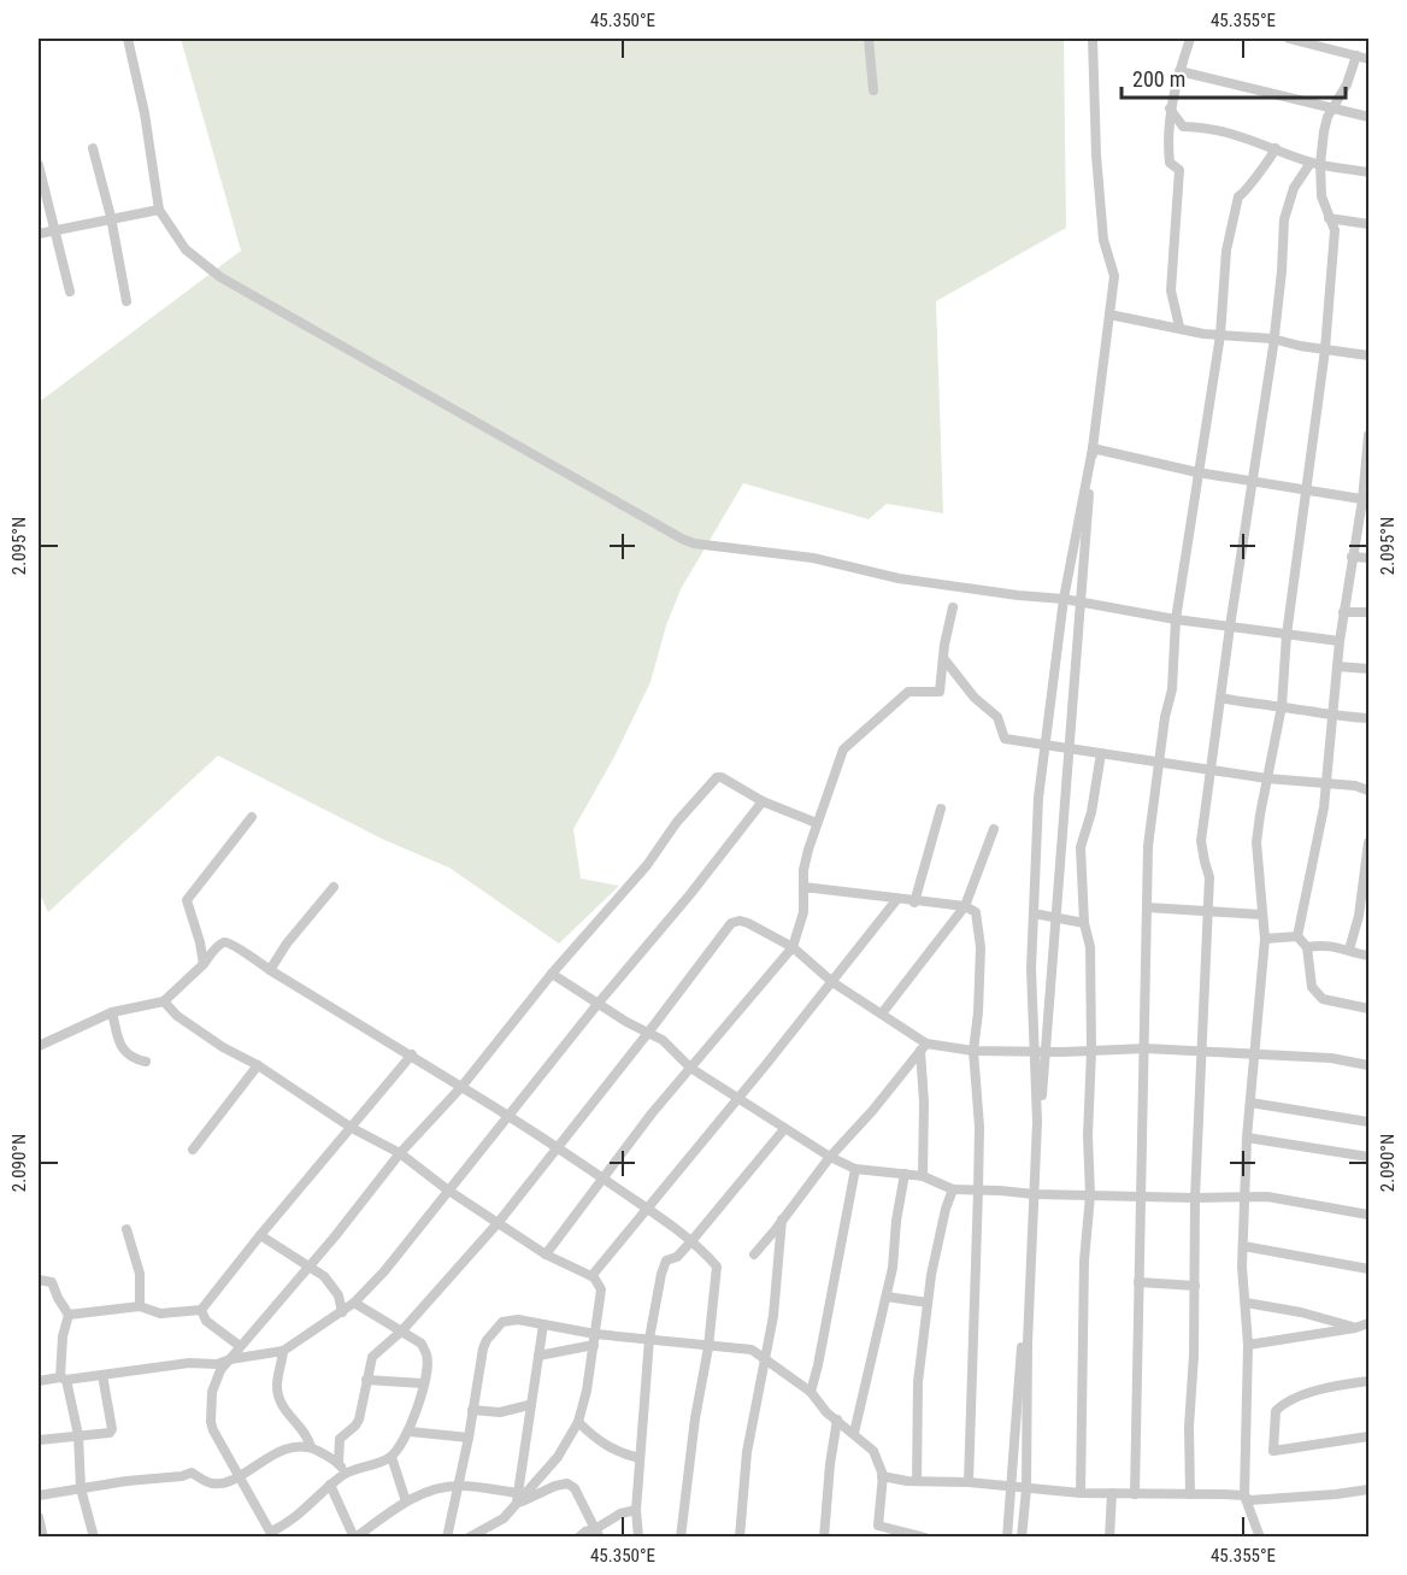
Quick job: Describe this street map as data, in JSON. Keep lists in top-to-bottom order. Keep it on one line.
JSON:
{"scale_bar":"200 m","coordinates":["45.350°E","45.355°E","2.095°N","2.090°N"]}
